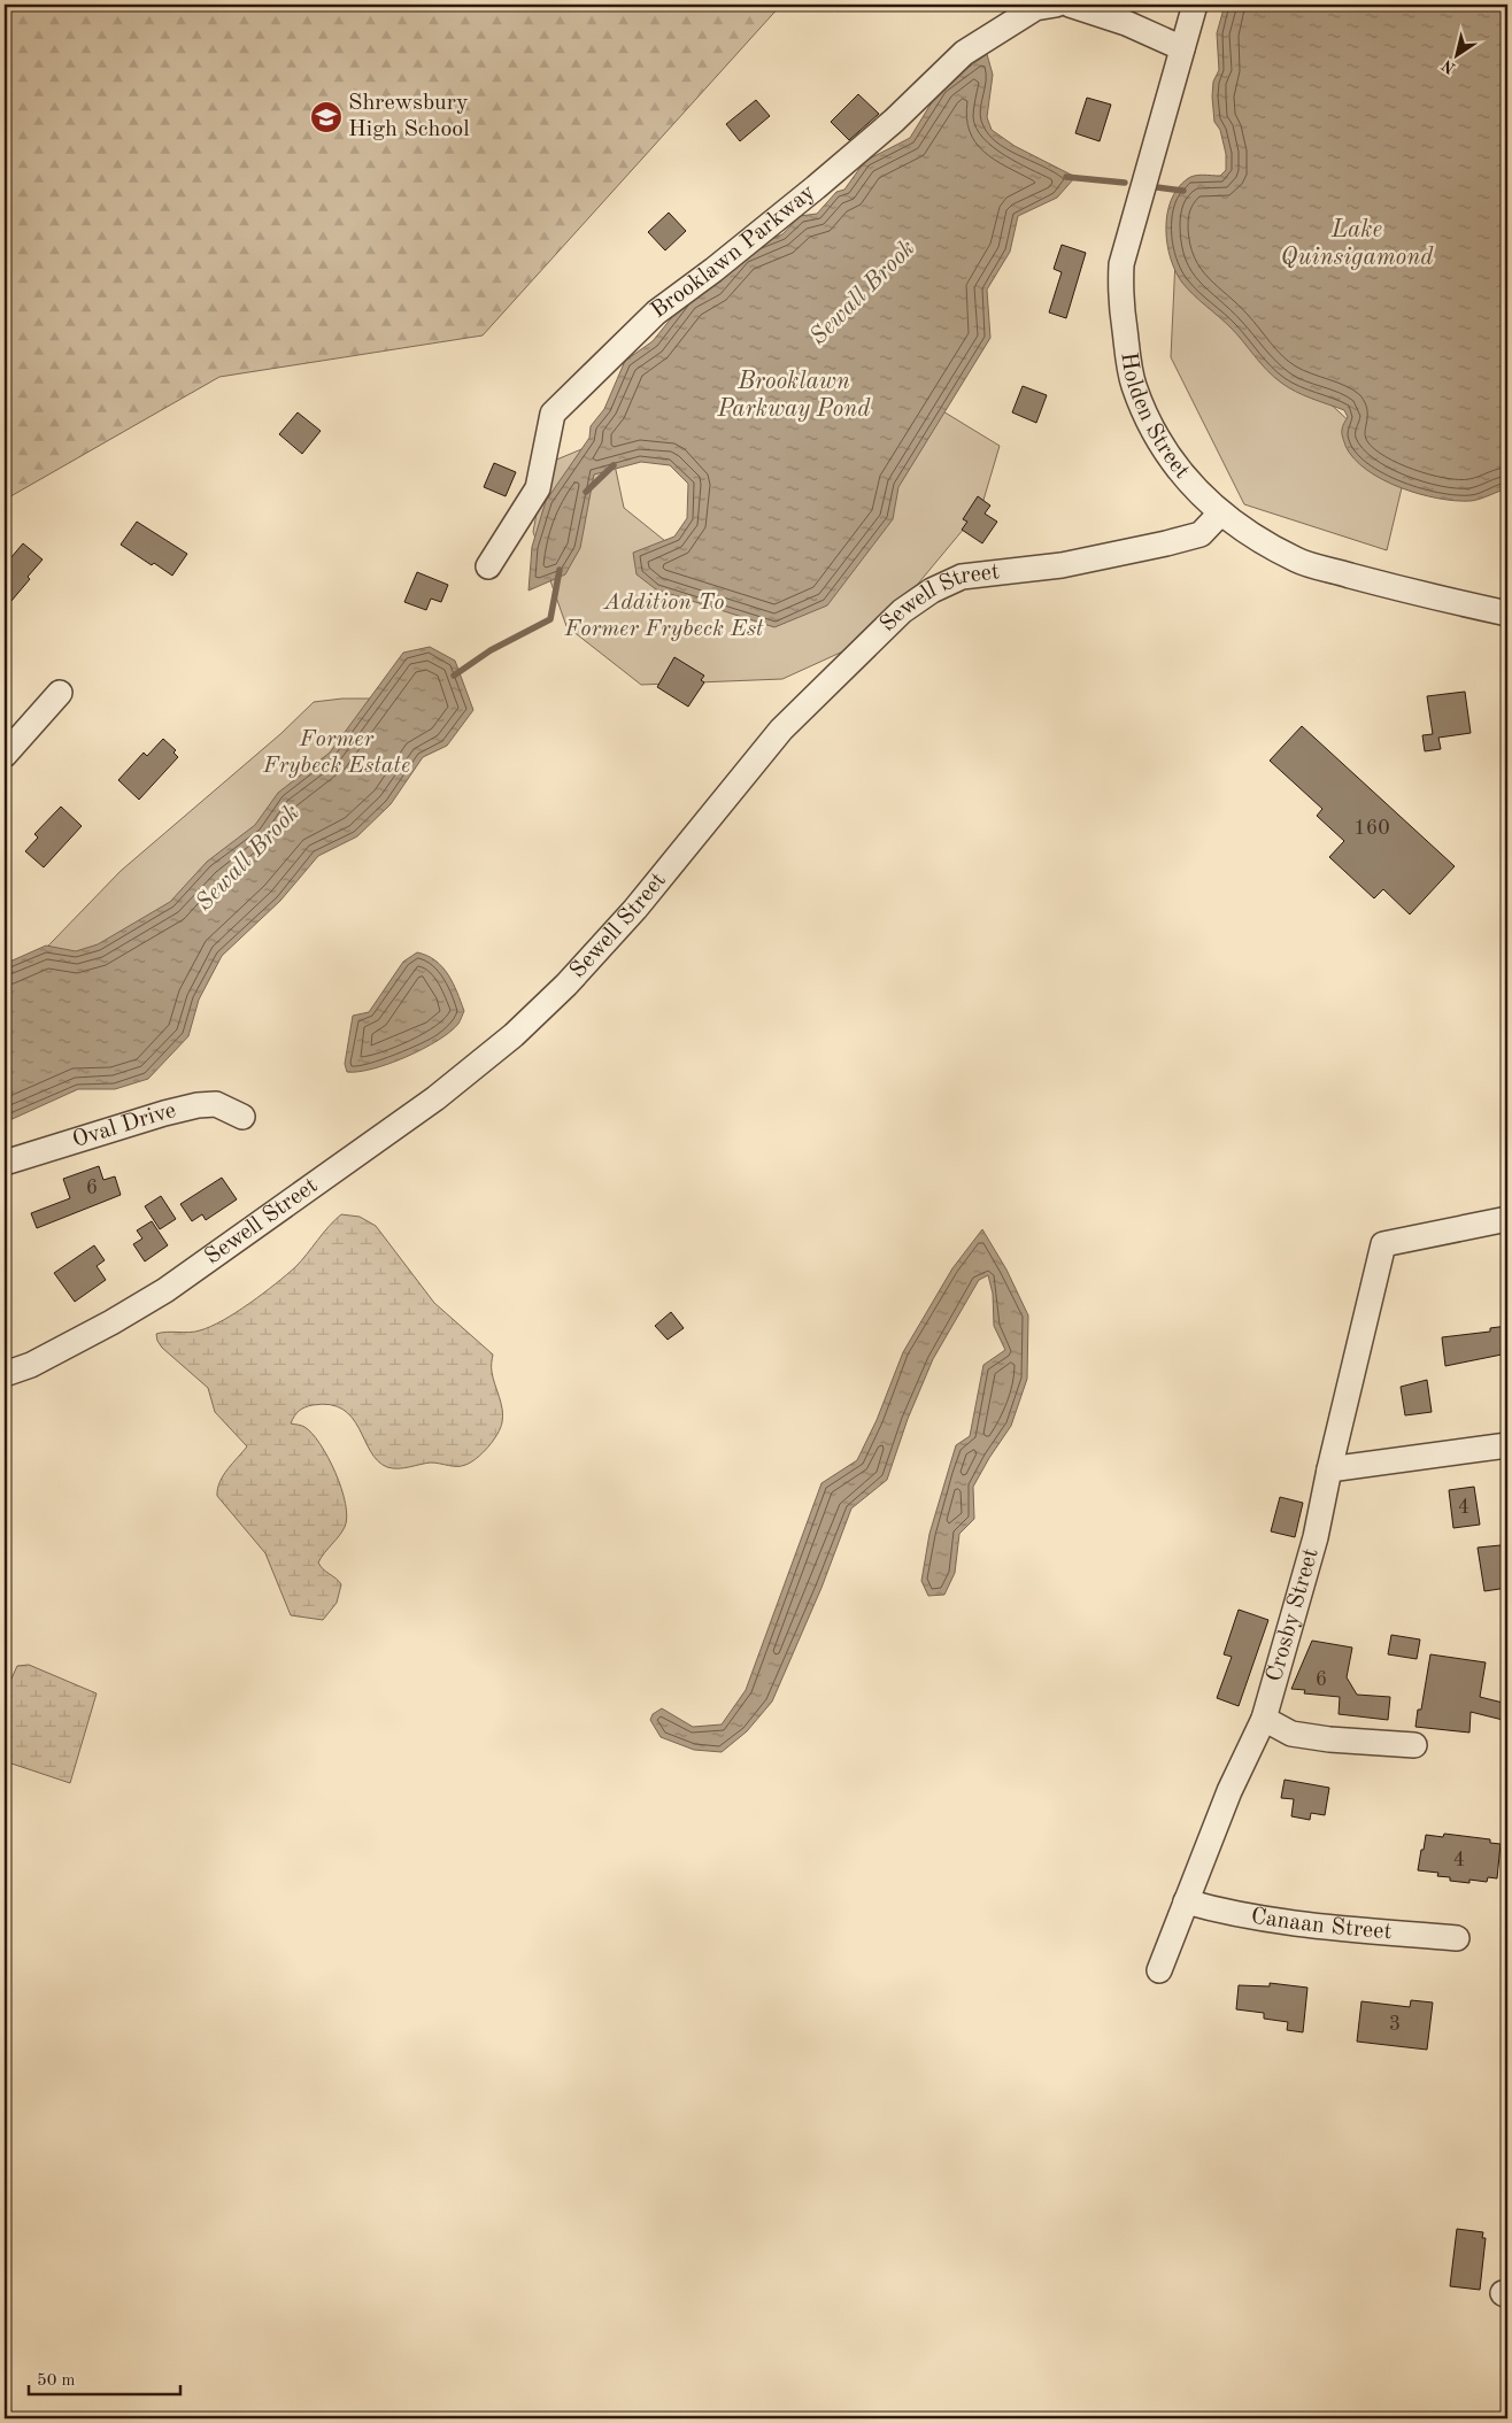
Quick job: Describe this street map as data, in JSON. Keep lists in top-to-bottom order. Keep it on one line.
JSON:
{"streets":{"street":["Brooklawn Parkway","Holden Street","Sewell Street","Oval Drive","Crosby Street","Canaan Street"]},"crossings":[["Holden Street","Sewell Street"],["Crosby Street","Canaan Street"]],"water":["Lake Quinsigamond","Sewall Brook","Brooklawn Parkway Pond"],"parks":["Addition To Former Frybeck Est","Former Frybeck Estate"],"places":{"school or university":["Shrewsbury High School"]},"house_numbers":["160","6","4","6","4","3"],"scale_bar":"50 m","north":"bottom left"}
